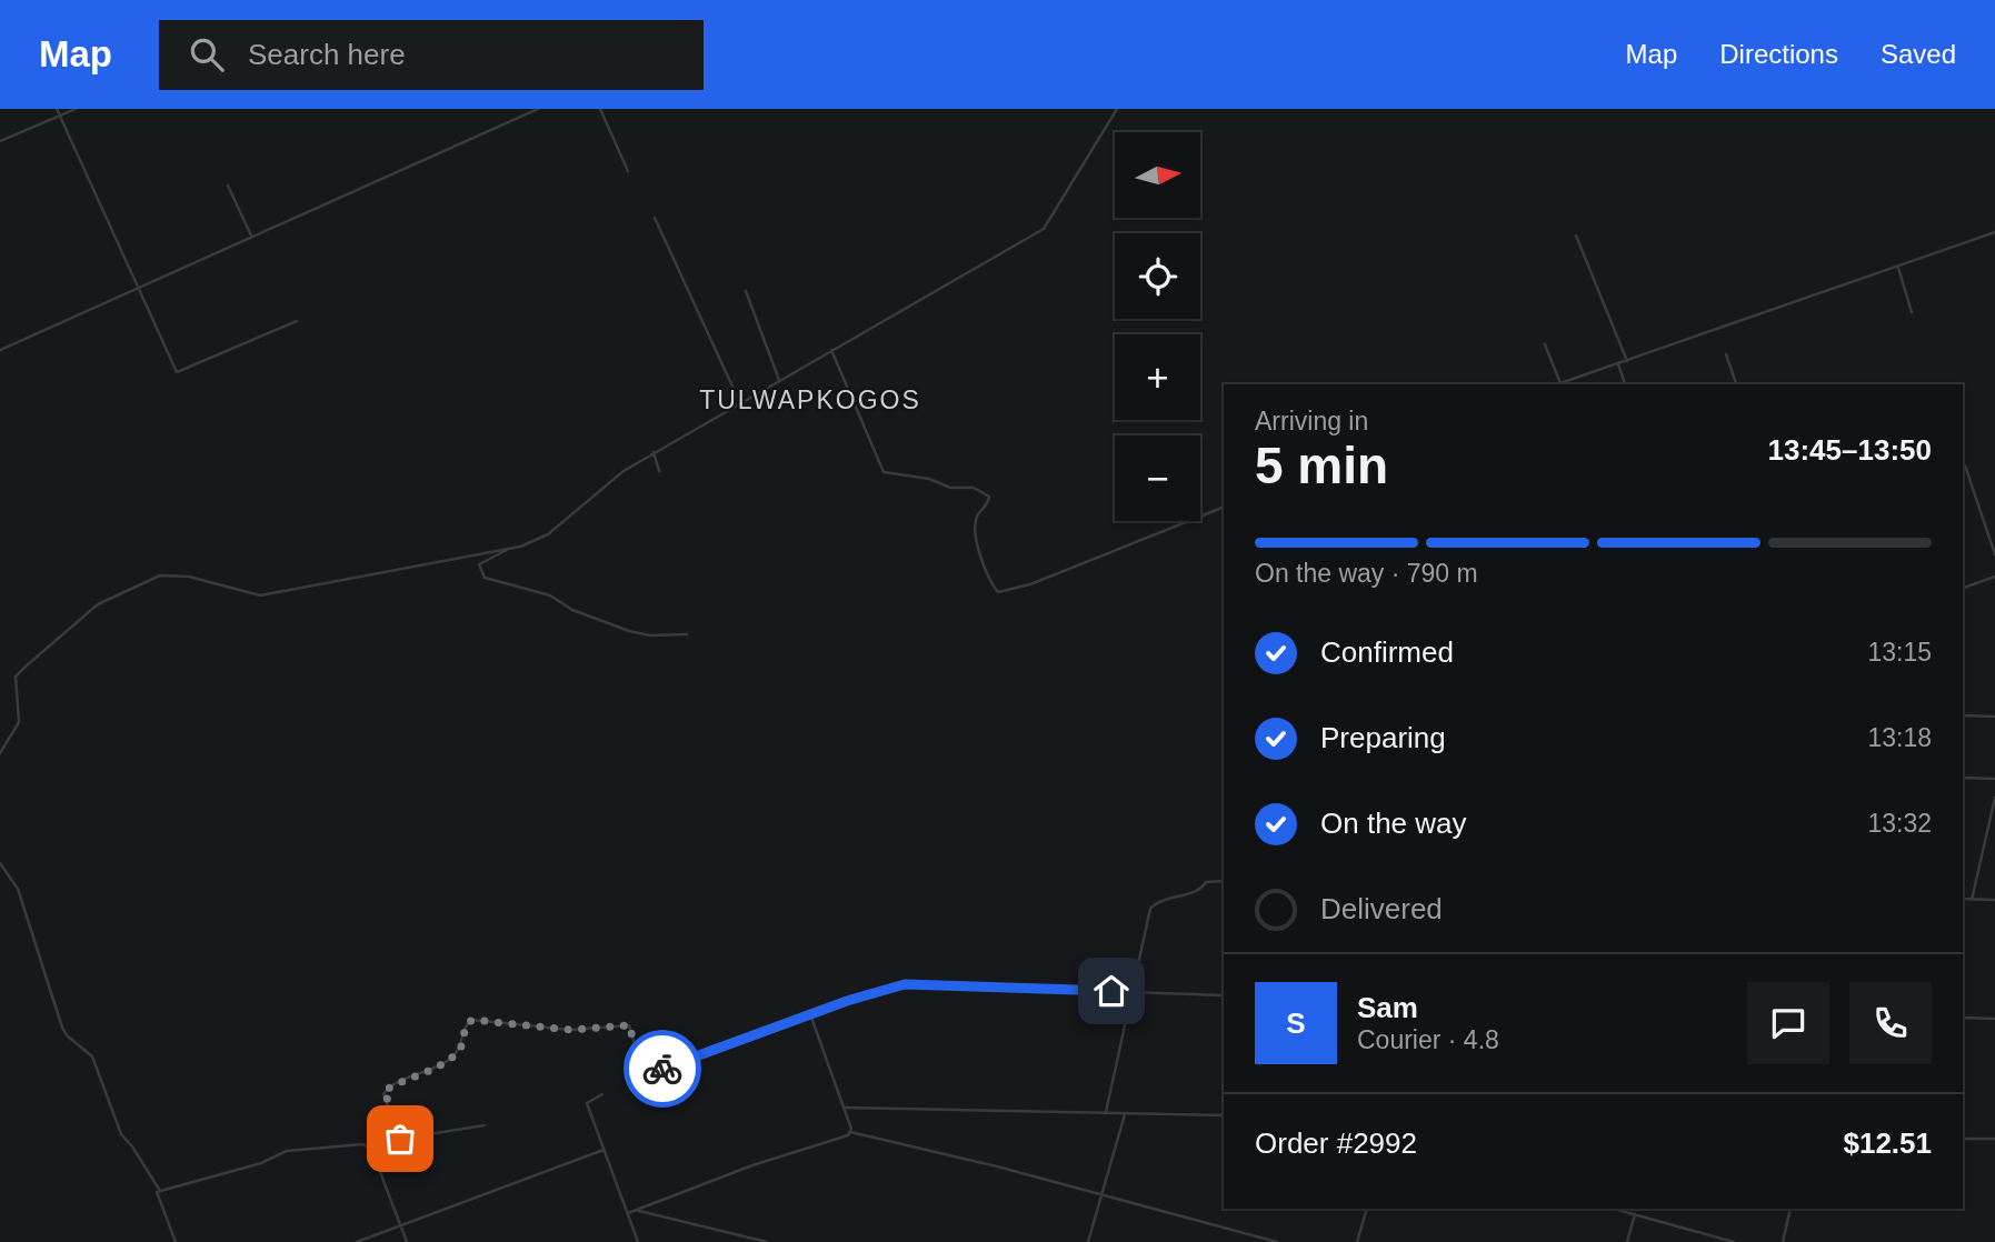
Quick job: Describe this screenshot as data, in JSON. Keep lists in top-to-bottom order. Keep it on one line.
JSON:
{"districts":["TULWAPKOGOS"],"north":"right","page":{"header":"Map","search":"Search here","nav":["Map","Directions","Saved"],"map_buttons":["+","−"],"heading":["5 min","Arriving in","13:45–13:50"],"panel":["Sam","Courier · 4.8","Order #2992","$12.51"],"bar":"On the way · 790 m","list":[["Confirmed","13:15"],["Preparing","13:18"],["On the way","13:32"],"Delivered"],"round":"S"}}
